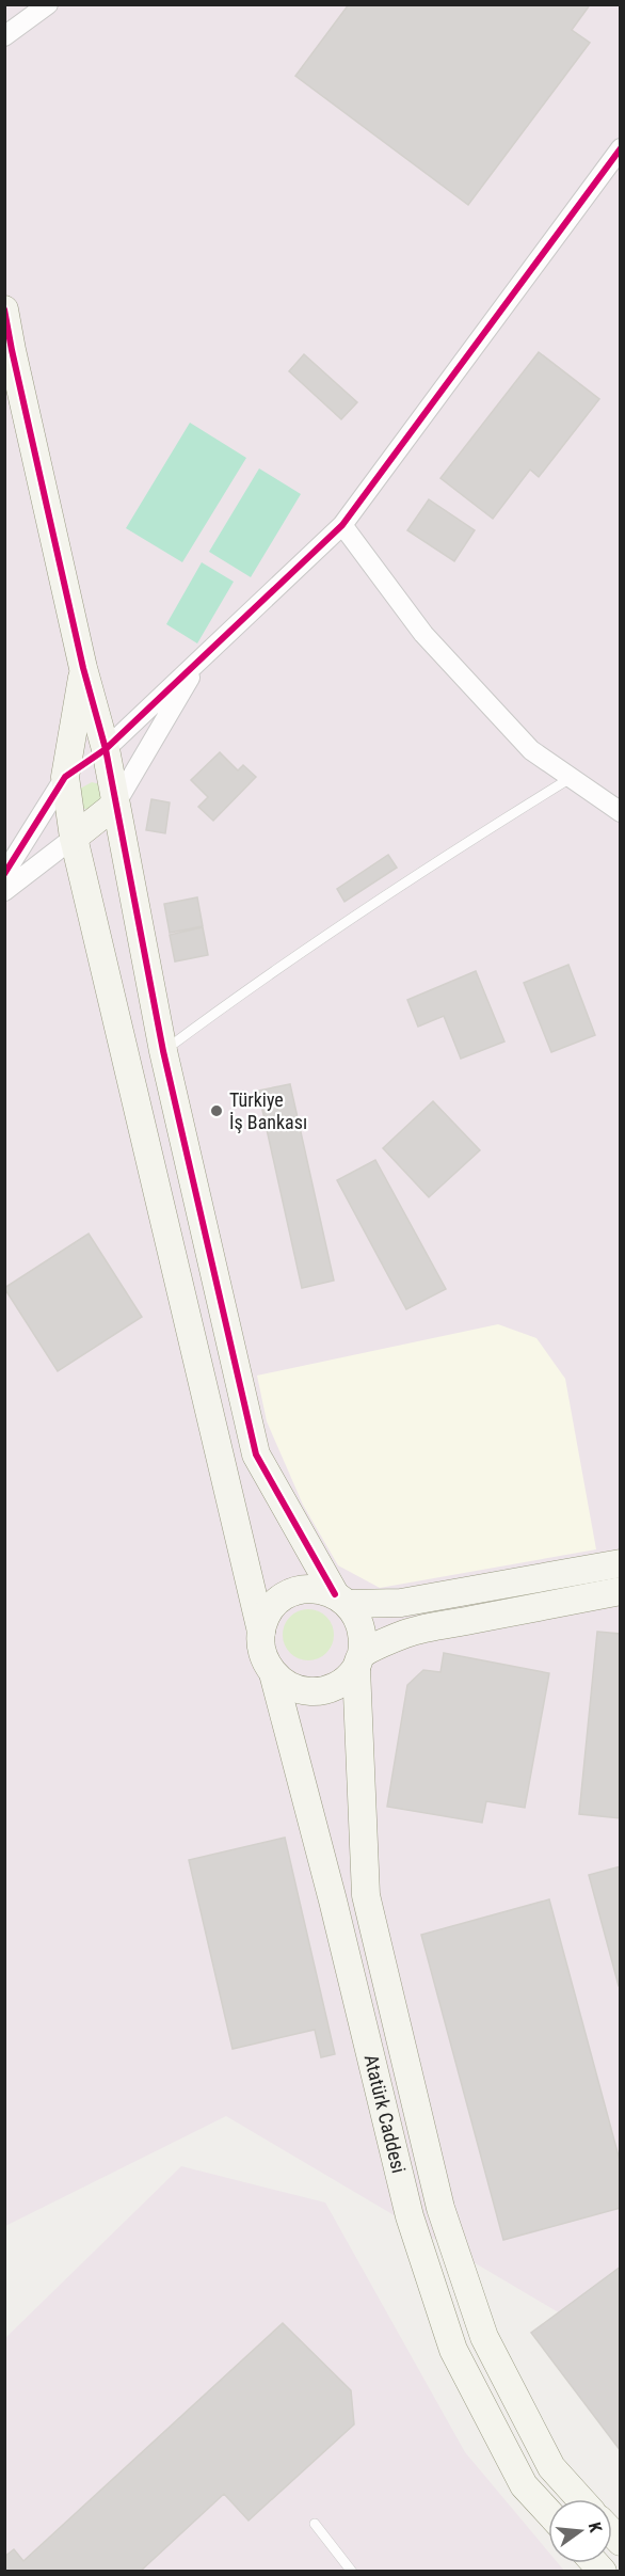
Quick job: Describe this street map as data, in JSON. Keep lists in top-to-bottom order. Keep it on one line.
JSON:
{"streets":{"street":["Atatürk Caddesi"]},"places":["Türkiye İş Bankası"],"north":"right"}
